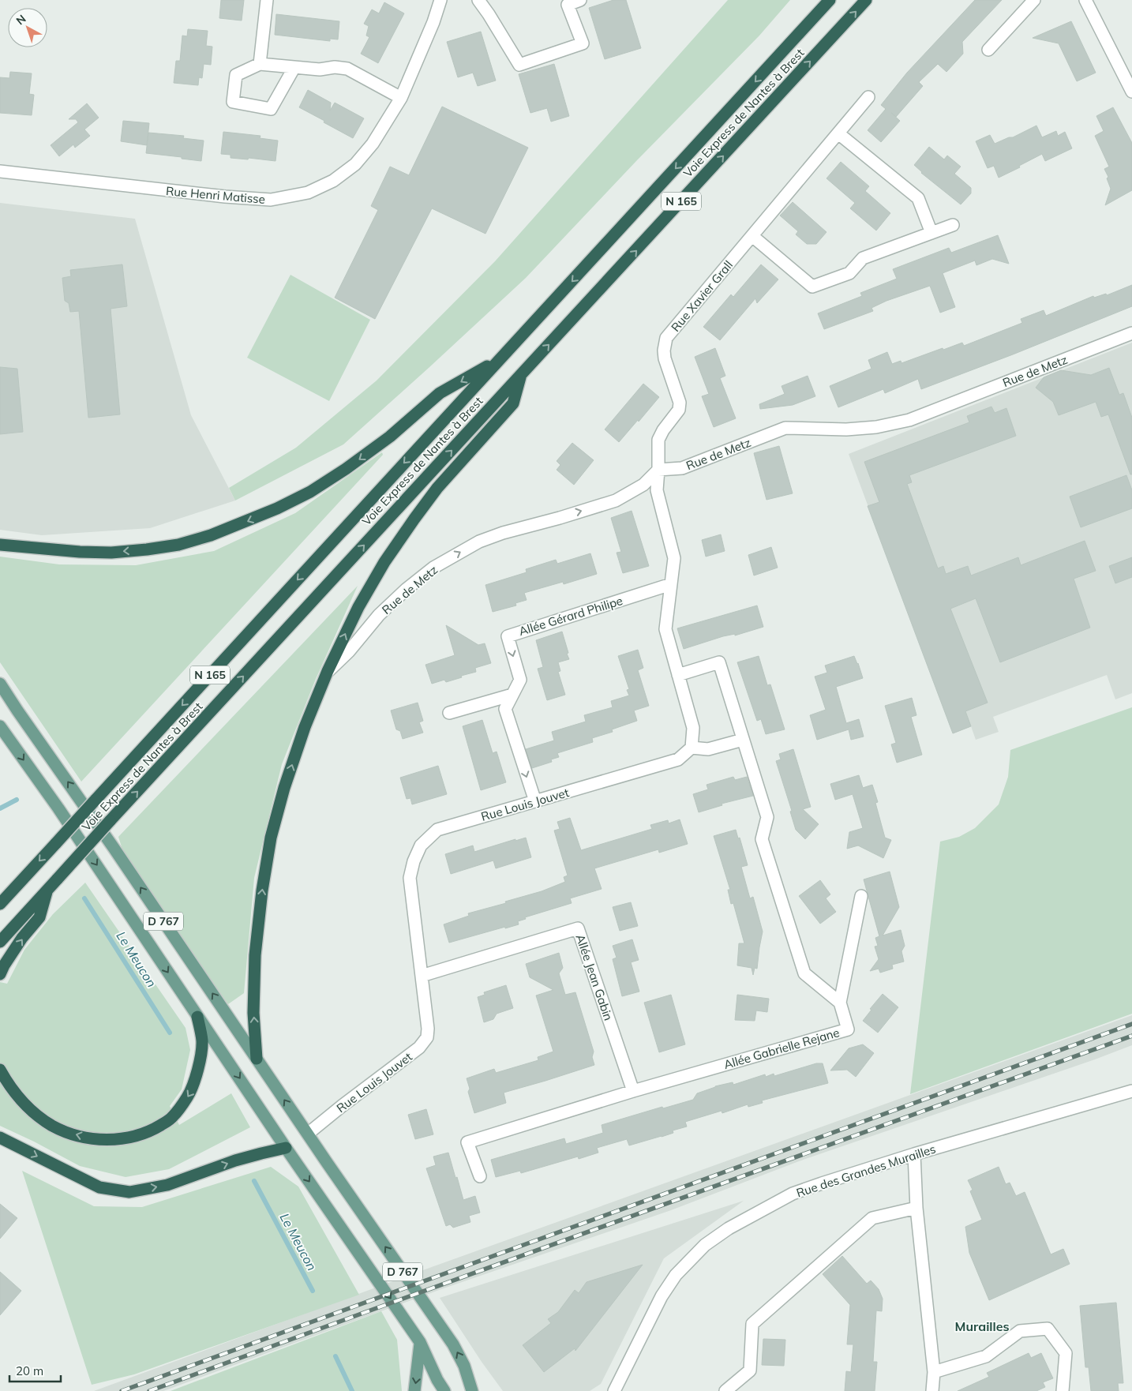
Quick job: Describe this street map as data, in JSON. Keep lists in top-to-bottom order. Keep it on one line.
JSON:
{"streets":{"highway":["Voie Express de Nantes à Brest","N 165"],"main road":["D 767"],"street":["Rue Henri Matisse","Rue Xavier Grall","Rue de Metz","Allée Gérard Philipe","Rue Louis Jouvet","Allée Jean Gabin","Allée Gabrielle Rejane","Rue des Grandes Murailles"]},"crossings":[["Rue Xavier Grall","Rue de Metz"],["Allée Gérard Philipe","Rue Louis Jouvet"],["Rue Louis Jouvet","D 767"],["Rue Louis Jouvet","Allée Jean Gabin"],["Allée Jean Gabin","Allée Gabrielle Rejane"]],"one_way":["Rue de Metz"],"districts":["Murailles"],"water":["Le Meucon"],"scale_bar":"20 m","north":"top left"}
